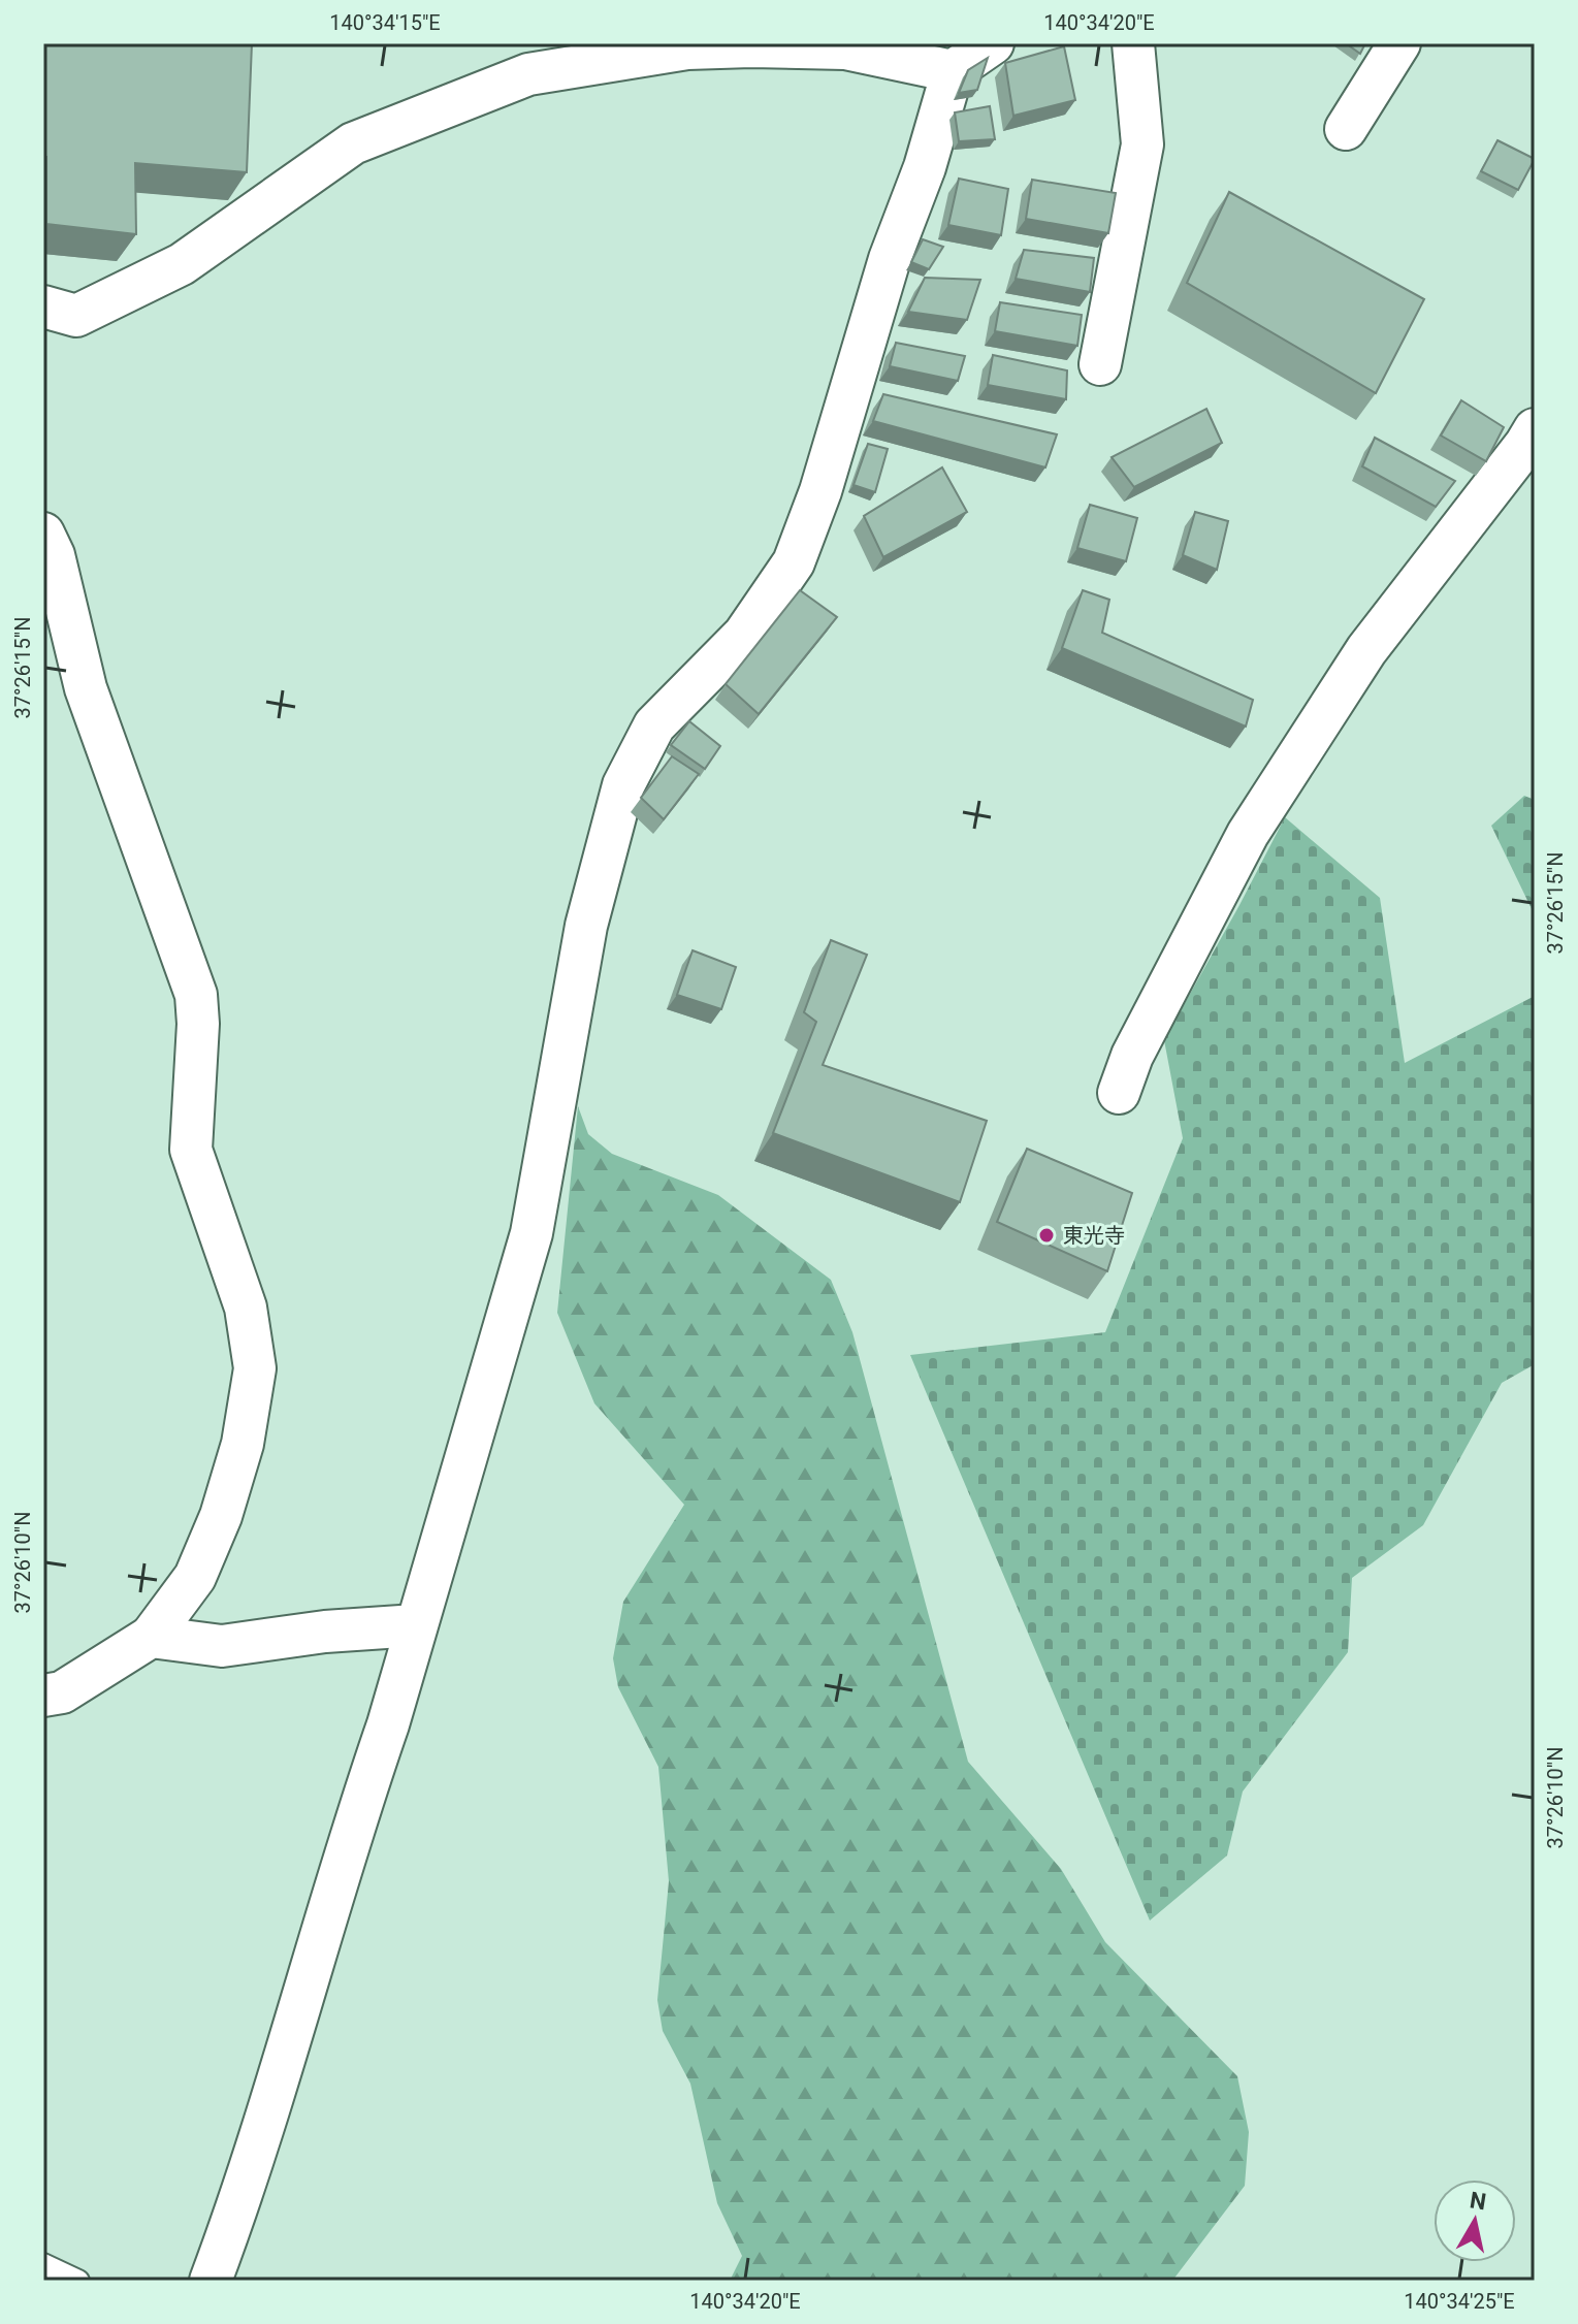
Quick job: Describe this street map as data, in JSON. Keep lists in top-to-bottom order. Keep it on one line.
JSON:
{"places":["東光寺"],"north":"top","coordinates":["140°34'15\"E","140°34'20\"E","37°26'15\"N","37°26'10\"N","140°34'25\"E"]}
